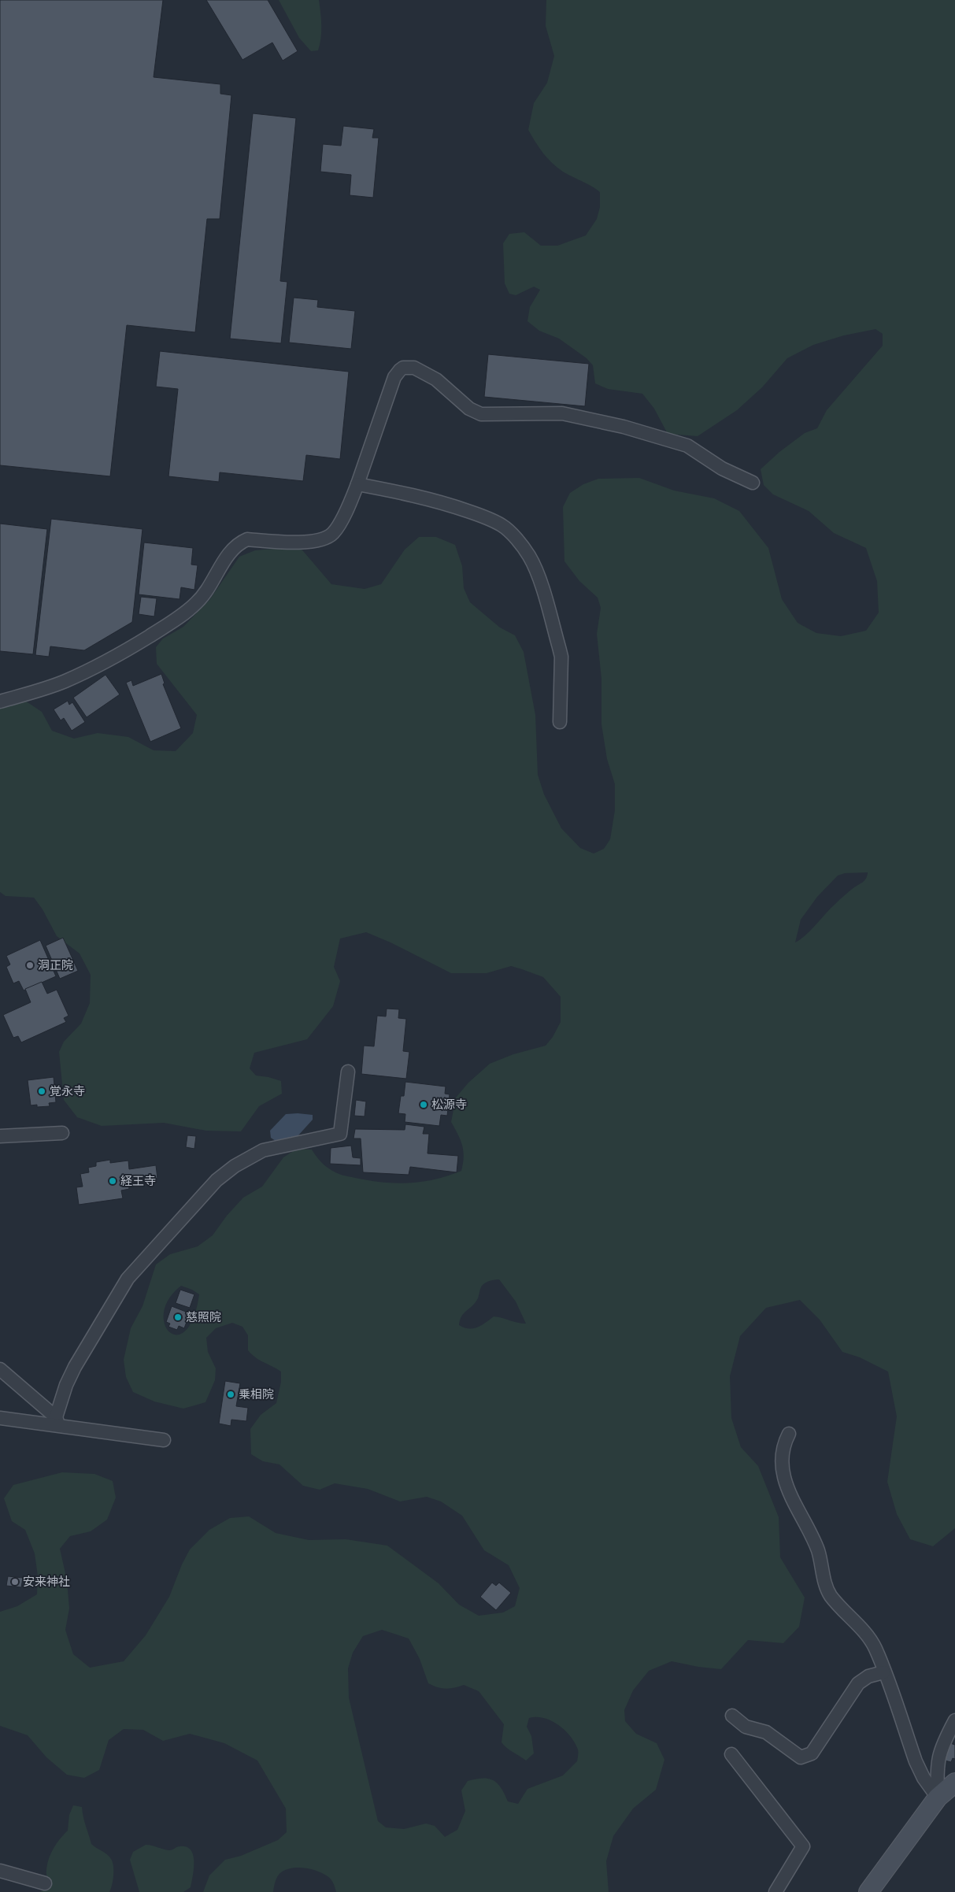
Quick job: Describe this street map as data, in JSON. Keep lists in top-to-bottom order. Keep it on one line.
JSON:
{"places":["洞正院","覚永寺","松源寺","経王寺","慈照院","乗相院","安来神社"]}
